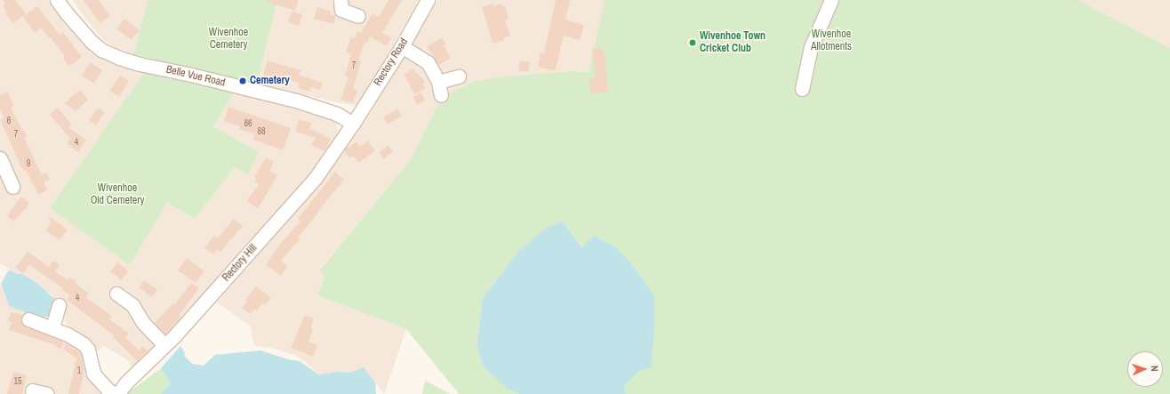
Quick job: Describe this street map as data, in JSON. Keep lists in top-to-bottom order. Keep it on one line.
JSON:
{"streets":{"street":["Rectory Road","Belle Vue Road","Rectory Hill"]},"crossings":[["Rectory Road","Belle Vue Road"],["Rectory Road","Rectory Hill"],["Belle Vue Road","Rectory Hill"]],"parks":["Wivenhoe Cemetery","Wivenhoe Allotments","Wivenhoe Old Cemetery"],"places":["Wivenhoe Town Cricket Club","Cemetery"],"house_numbers":["7","6","86","88","7","4","9","4","1","15"],"north":"right"}
